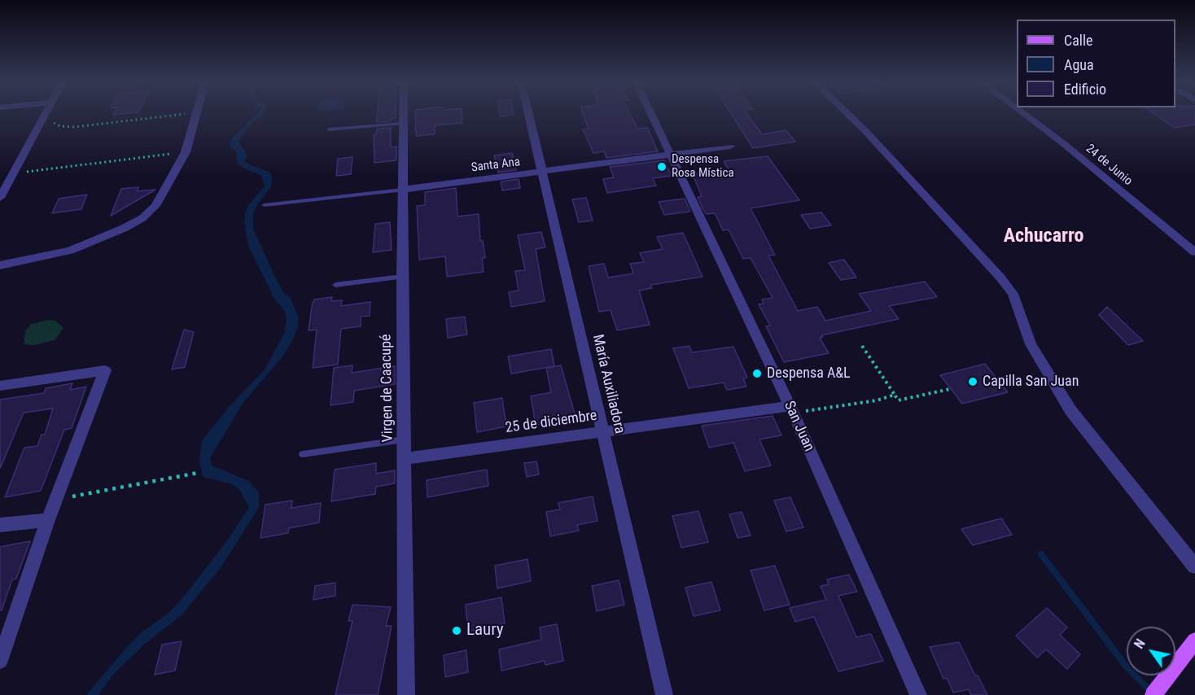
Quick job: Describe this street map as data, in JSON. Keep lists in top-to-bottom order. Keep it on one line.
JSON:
{"streets":{"street":["Santa Ana","24 de Junio","María Auxiliadora","Virgen de Caacupé","25 de diciembre","San Juan"]},"crossings":[["Santa Ana","María Auxiliadora"],["Santa Ana","Virgen de Caacupé"],["Santa Ana","San Juan"],["María Auxiliadora","25 de diciembre"],["Virgen de Caacupé","25 de diciembre"],["25 de diciembre","San Juan"]],"districts":["Achucarro"],"places":["Despensa Rosa Mística","Despensa A&L","Capilla San Juan","Laury"],"legend":["Calle","Agua","Edificio"],"north":"top left"}
